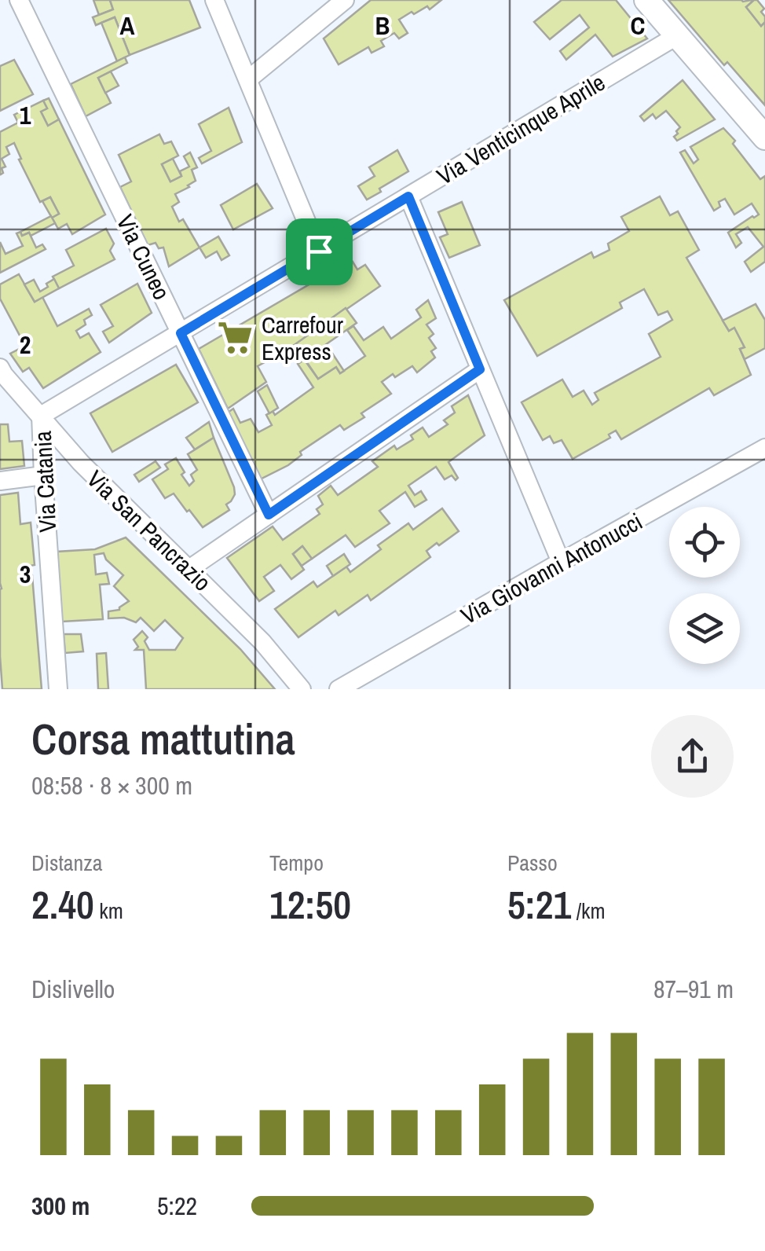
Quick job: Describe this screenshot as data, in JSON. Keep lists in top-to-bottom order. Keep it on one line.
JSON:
{"streets":{"street":["Via Venticinque Aprile","Via Cuneo","Via Catania","Via San Pancrazio","Via Giovanni Antonucci"]},"crossings":[["Via Venticinque Aprile","Via Cuneo"],["Via Venticinque Aprile","Via Catania"],["Via Venticinque Aprile","Via San Pancrazio"],["Via Catania","Via San Pancrazio"]],"places":{"supermarket":["Carrefour Express"]},"page":{"heading":["Corsa mattutina","08:58 · 8 × 300 m"],"stats":[["Distanza","2.40 km"],["Tempo","12:50"],["Passo","5:21 /km"]],"chart":["Dislivello","87–91 m"],"list":[{"name":"300 m","note":"5:22"}]},"grid":{"columns":["A","B","C"],"rows":["1","2","3"]}}
